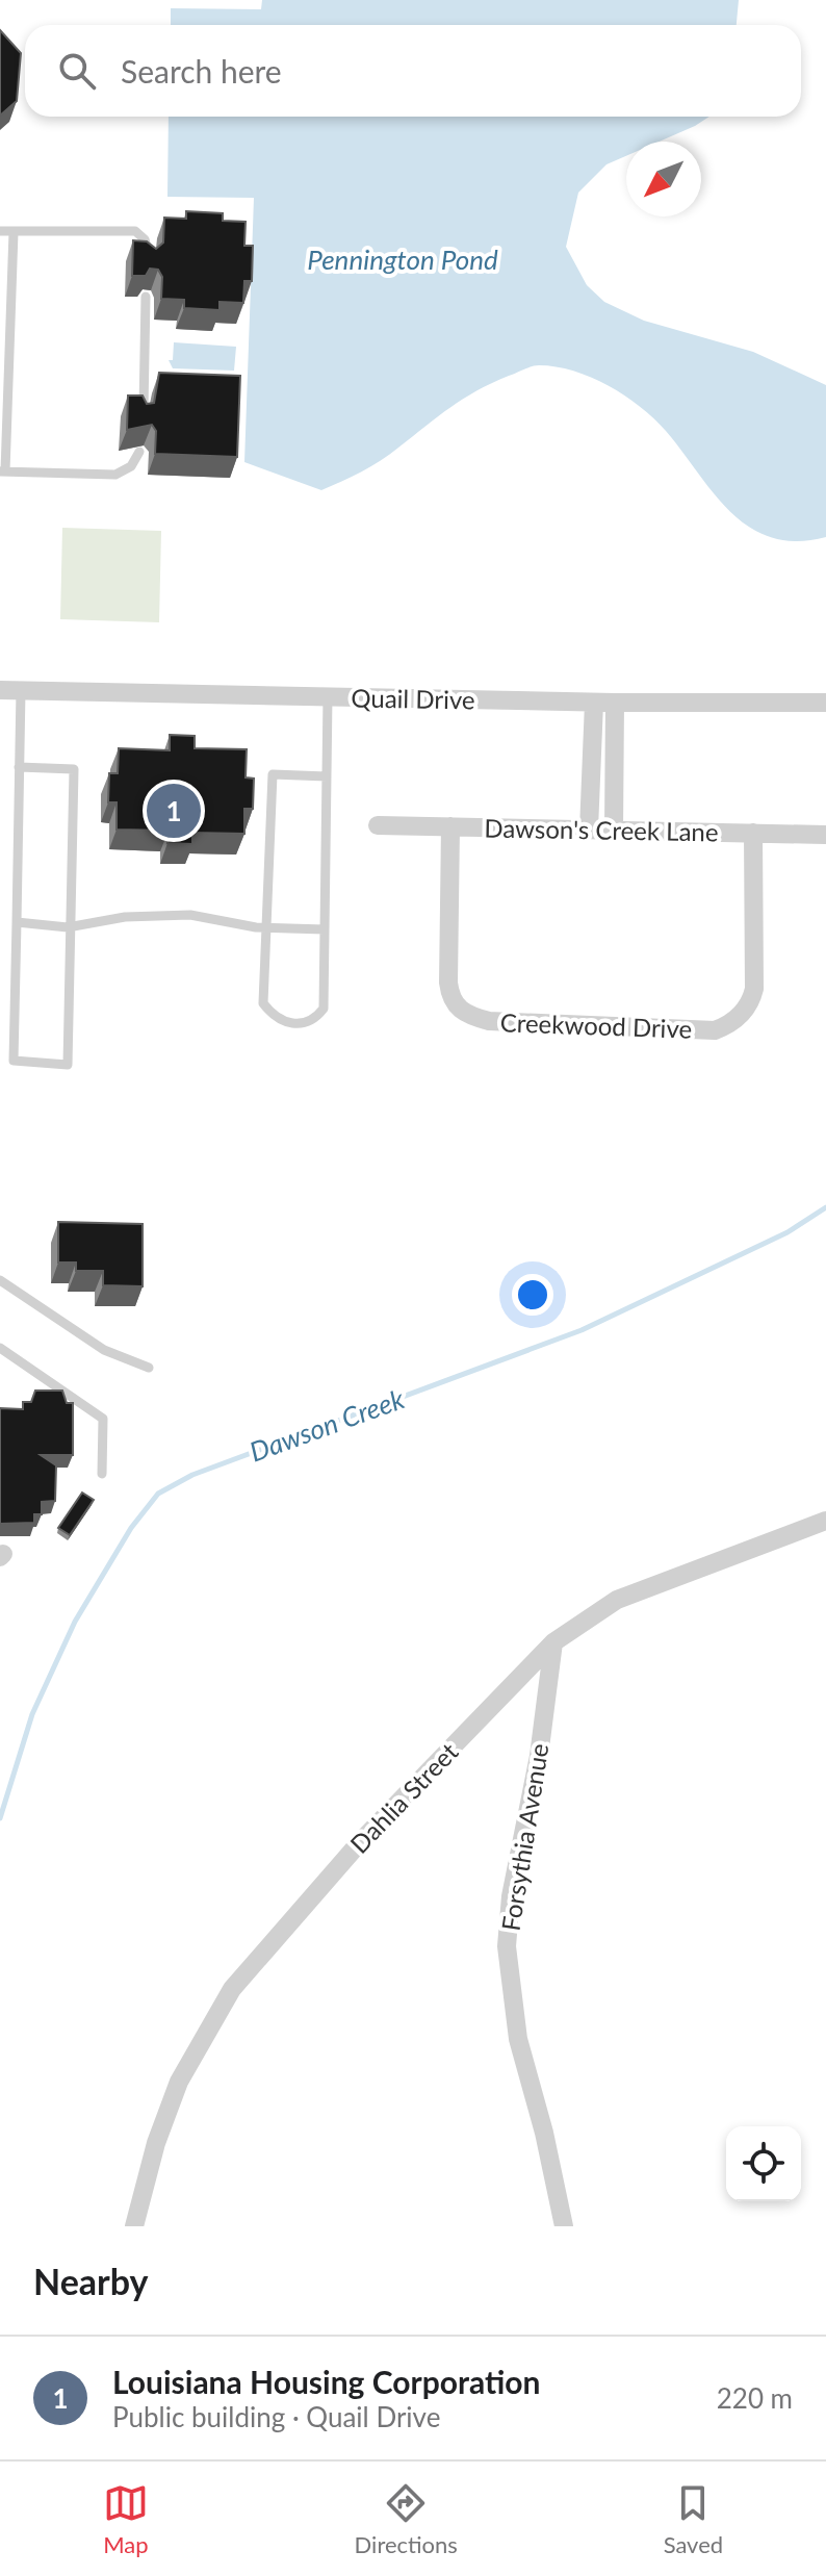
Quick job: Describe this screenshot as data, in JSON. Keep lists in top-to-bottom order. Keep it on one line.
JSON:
{"streets":{"street":["Quail Drive","Dawson's Creek Lane","Creekwood Drive","Dahlia Street","Forsythia Avenue"]},"crossings":[["Dawson's Creek Lane","Creekwood Drive"],["Dahlia Street","Forsythia Avenue"]],"water":["Pennington Pond","Dawson Creek"],"north":"bottom left","page":{"search":"Search here","pins":"1","heading":"Nearby","list":[{"mark":"1","name":"Louisiana Housing Corporation","note":"Public building · Quail Drive","value":"220 m"}],"nav":["Map","Directions","Saved"]}}
